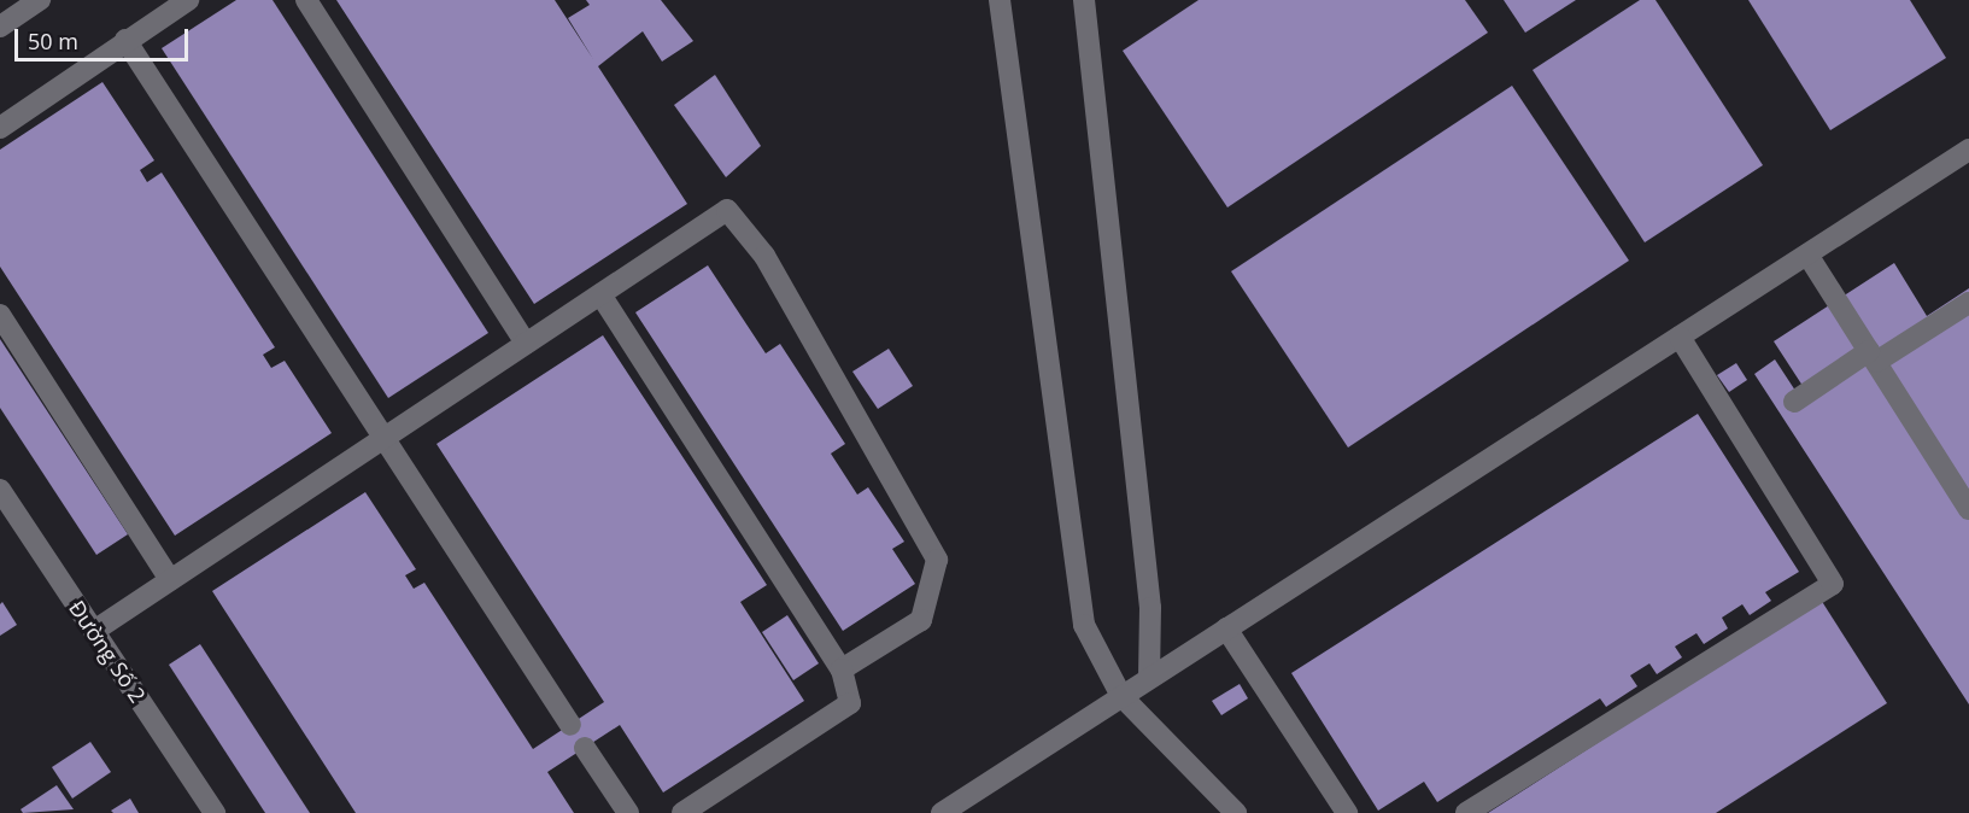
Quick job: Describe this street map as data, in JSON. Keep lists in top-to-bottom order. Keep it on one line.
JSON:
{"streets":{"street":["Đường Số 2"]},"scale_bar":"50 m"}
